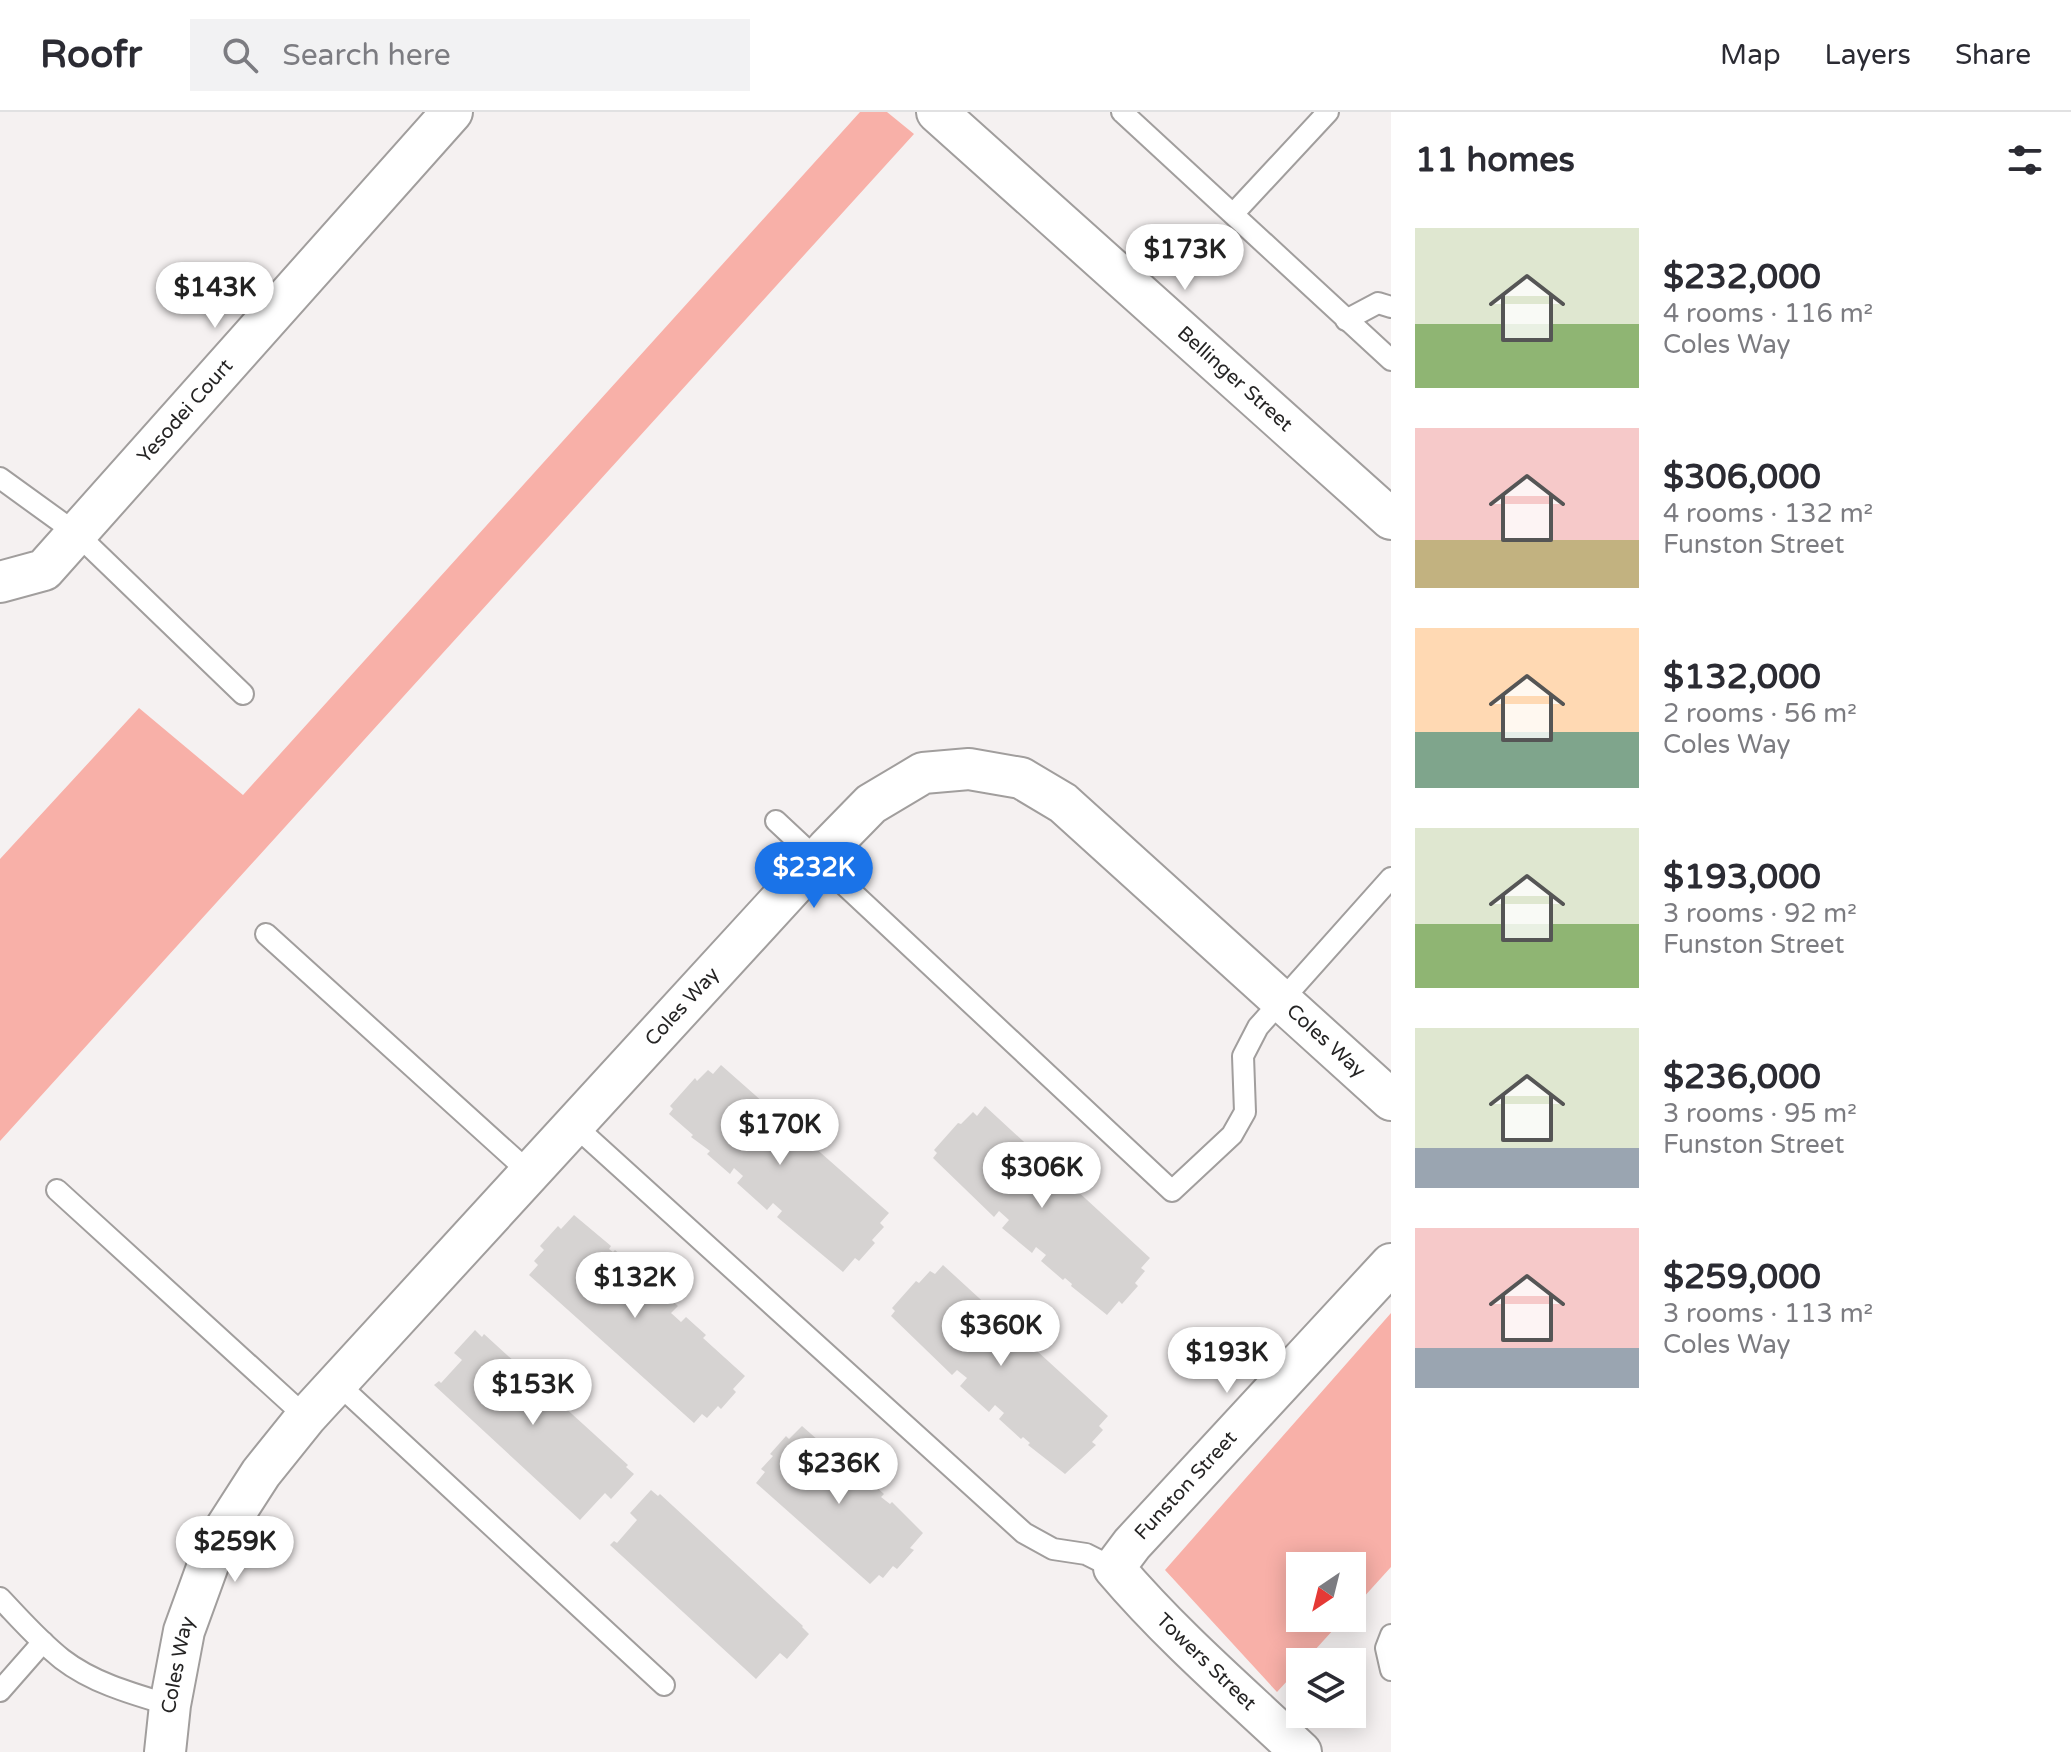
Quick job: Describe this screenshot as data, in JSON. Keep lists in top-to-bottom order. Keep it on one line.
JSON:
{"streets":{"street":["Bellinger Street","Yesodei Court","Coles Way","Funston Street","Towers Street"]},"crossings":[["Funston Street","Towers Street"]],"north":"bottom left","page":{"header":"Roofr","search":"Search here","nav":["Map","Layers","Share"],"heading":"11 homes","list":[{"name":"$232,000","note":"4 rooms · 116 m² · Coles Way"},{"name":"$306,000","note":"4 rooms · 132 m² · Funston Street"},{"name":"$132,000","note":"2 rooms · 56 m² · Coles Way"},{"name":"$193,000","note":"3 rooms · 92 m² · Funston Street"},{"name":"$236,000","note":"3 rooms · 95 m² · Funston Street"},{"name":"$259,000","note":"3 rooms · 113 m² · Coles Way"}],"price":["$173K","$143K","$232K","$170K","$306K","$132K","$360K","$193K","$153K","$236K","$259K"]}}
